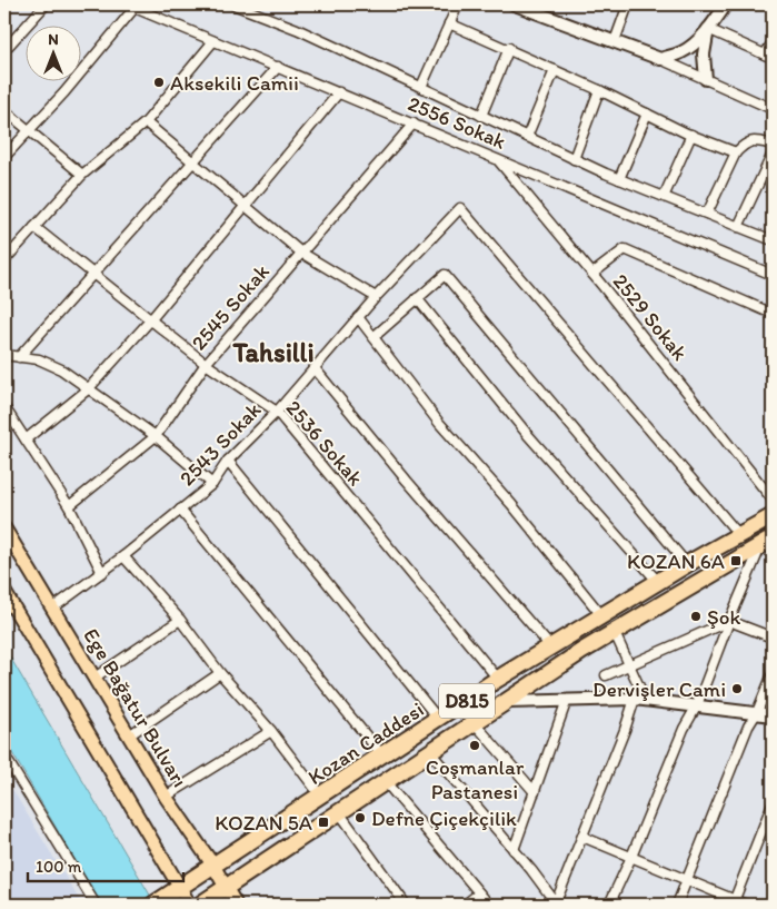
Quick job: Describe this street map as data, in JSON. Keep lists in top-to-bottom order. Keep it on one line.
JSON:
{"streets":{"highway":["D815","Kozan Caddesi"],"main road":["Ege Bağatur Bulvarı"],"street":["2556 Sokak","2545 Sokak","2529 Sokak","2536 Sokak","2543 Sokak"]},"crossings":[["2556 Sokak","2545 Sokak"],["2556 Sokak","2529 Sokak"],["2545 Sokak","2536 Sokak"],["2536 Sokak","2543 Sokak"],["2536 Sokak","Kozan Caddesi"],["2543 Sokak","Ege Bağatur Bulvarı"],["2543 Sokak","Kozan Caddesi"],["Ege Bağatur Bulvarı","Kozan Caddesi"]],"districts":["Tahsilli"],"places":{"other":["Aksekili Camii","Şok","Dervişler Cami","Coşmanlar Pastanesi","Defne Çiçekçilik"],"transit":["KOZAN 6A","KOZAN 5A"]},"scale_bar":"100 m","north":"top"}
